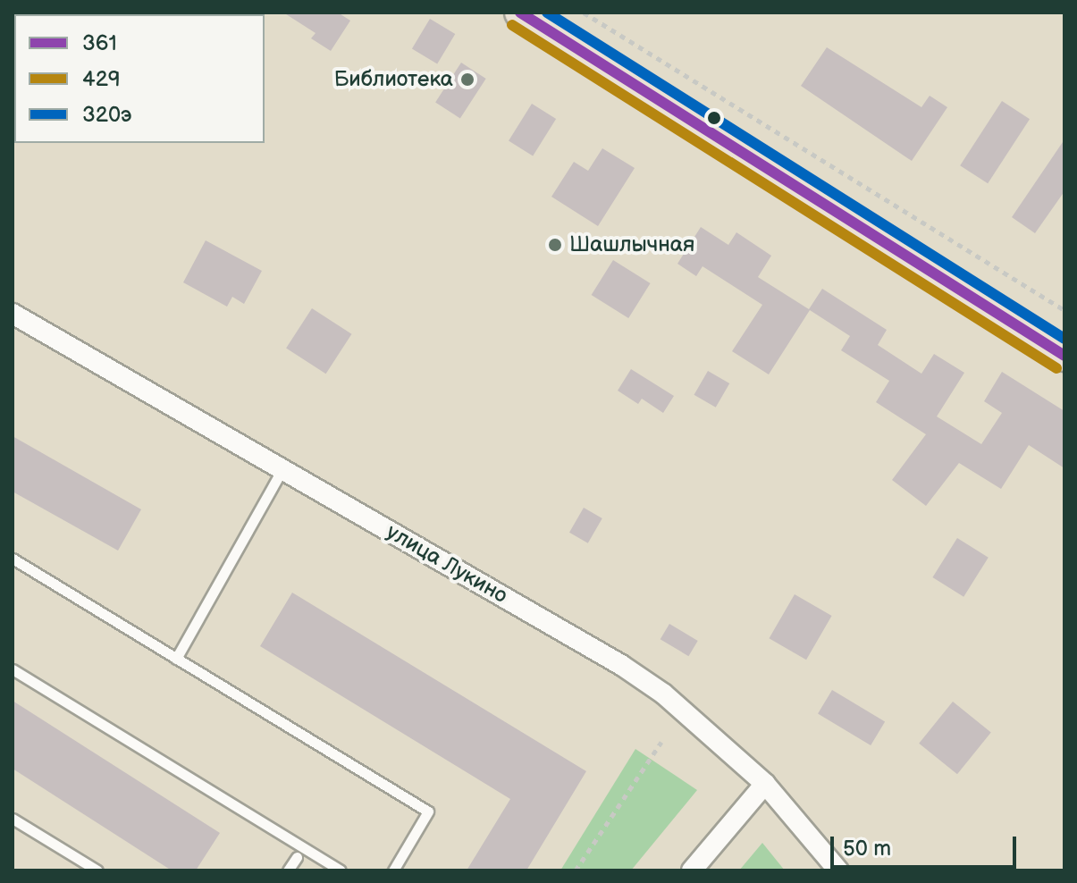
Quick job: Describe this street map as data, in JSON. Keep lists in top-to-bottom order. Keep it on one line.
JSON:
{"streets":{"street":["улица Лукино"]},"places":["Библиотека","Шашлычная"],"lines":["transit line 361","transit line 320э","transit line 429"],"legend":["361","429","320э"],"scale_bar":"50 m"}
